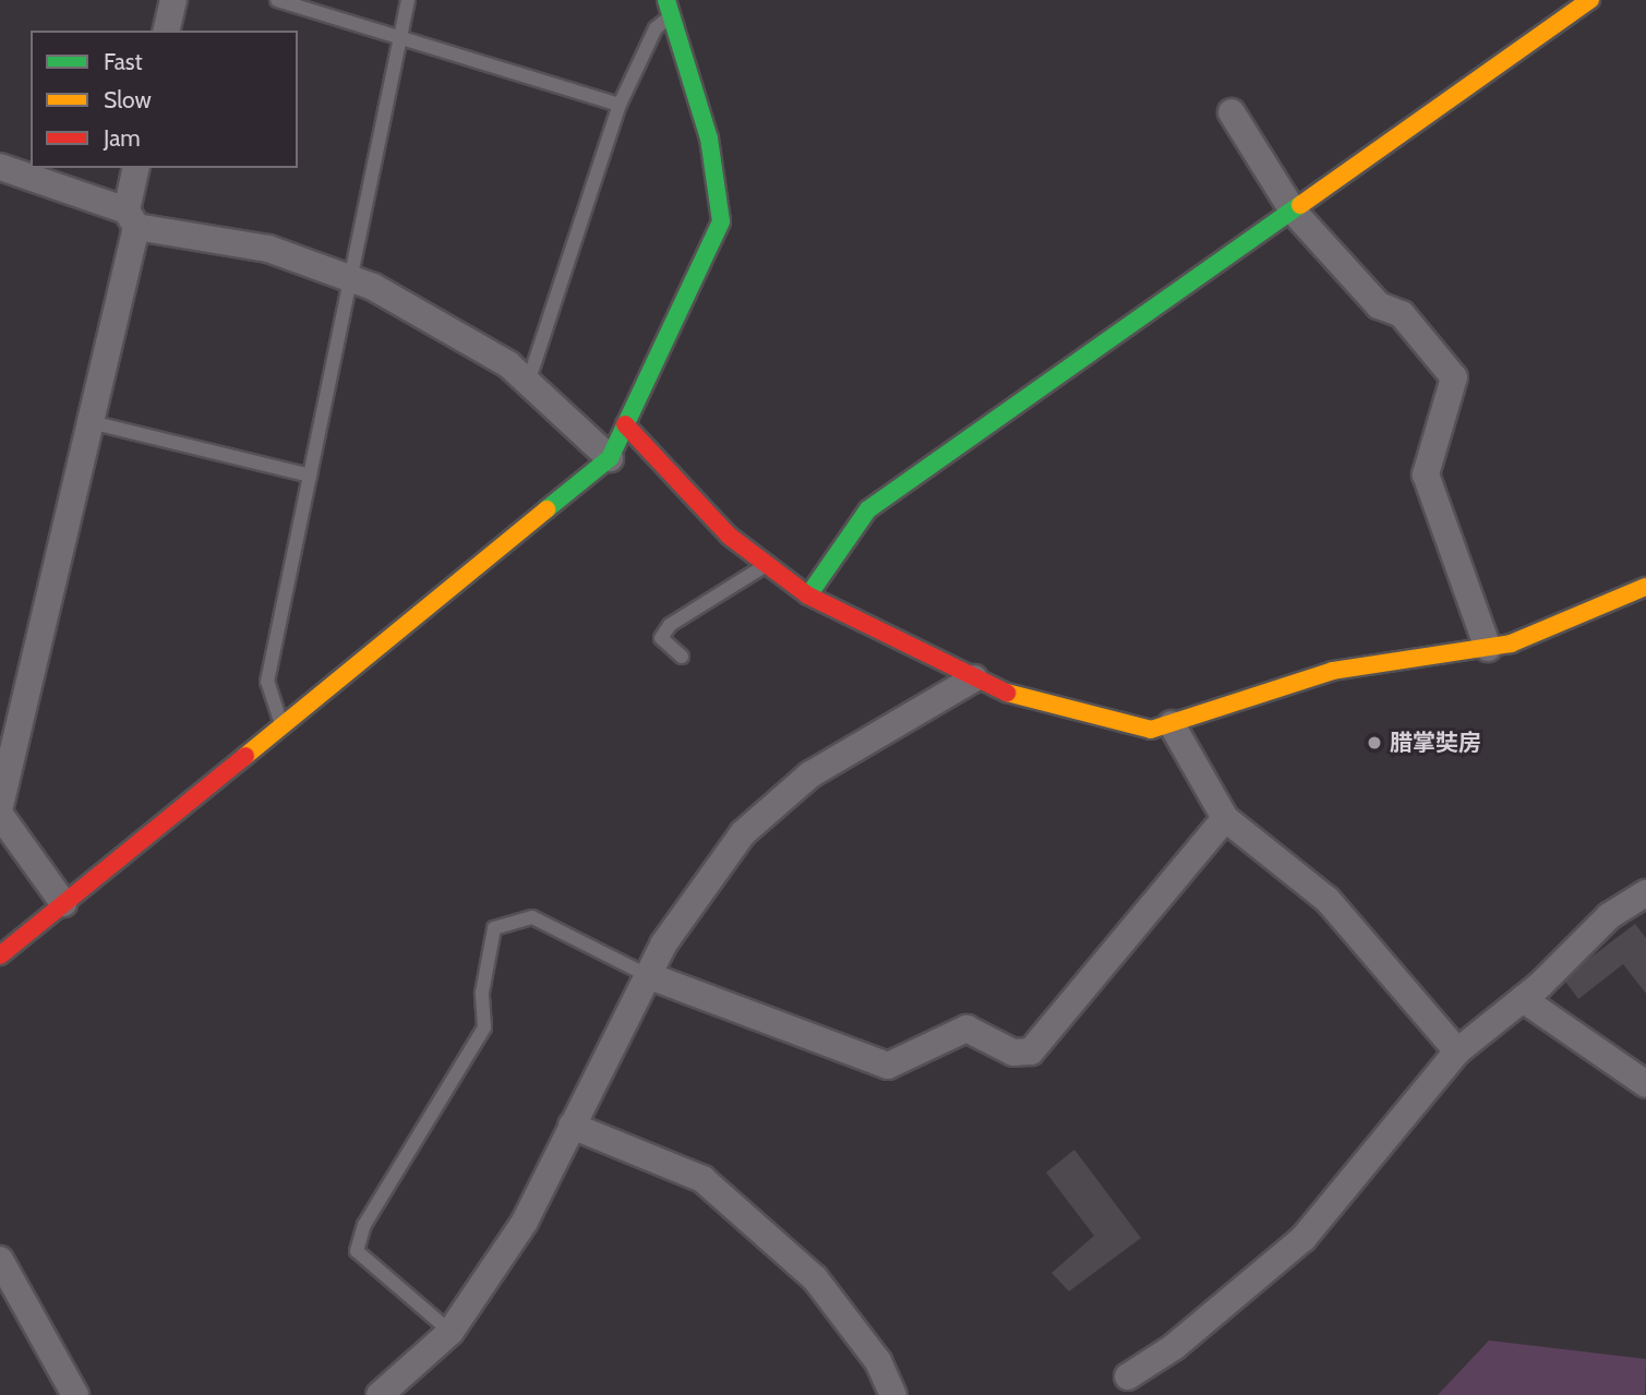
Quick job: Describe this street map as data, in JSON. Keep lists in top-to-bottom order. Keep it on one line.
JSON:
{"places":["腊掌奘房"],"legend":["Fast","Slow","Jam"]}
